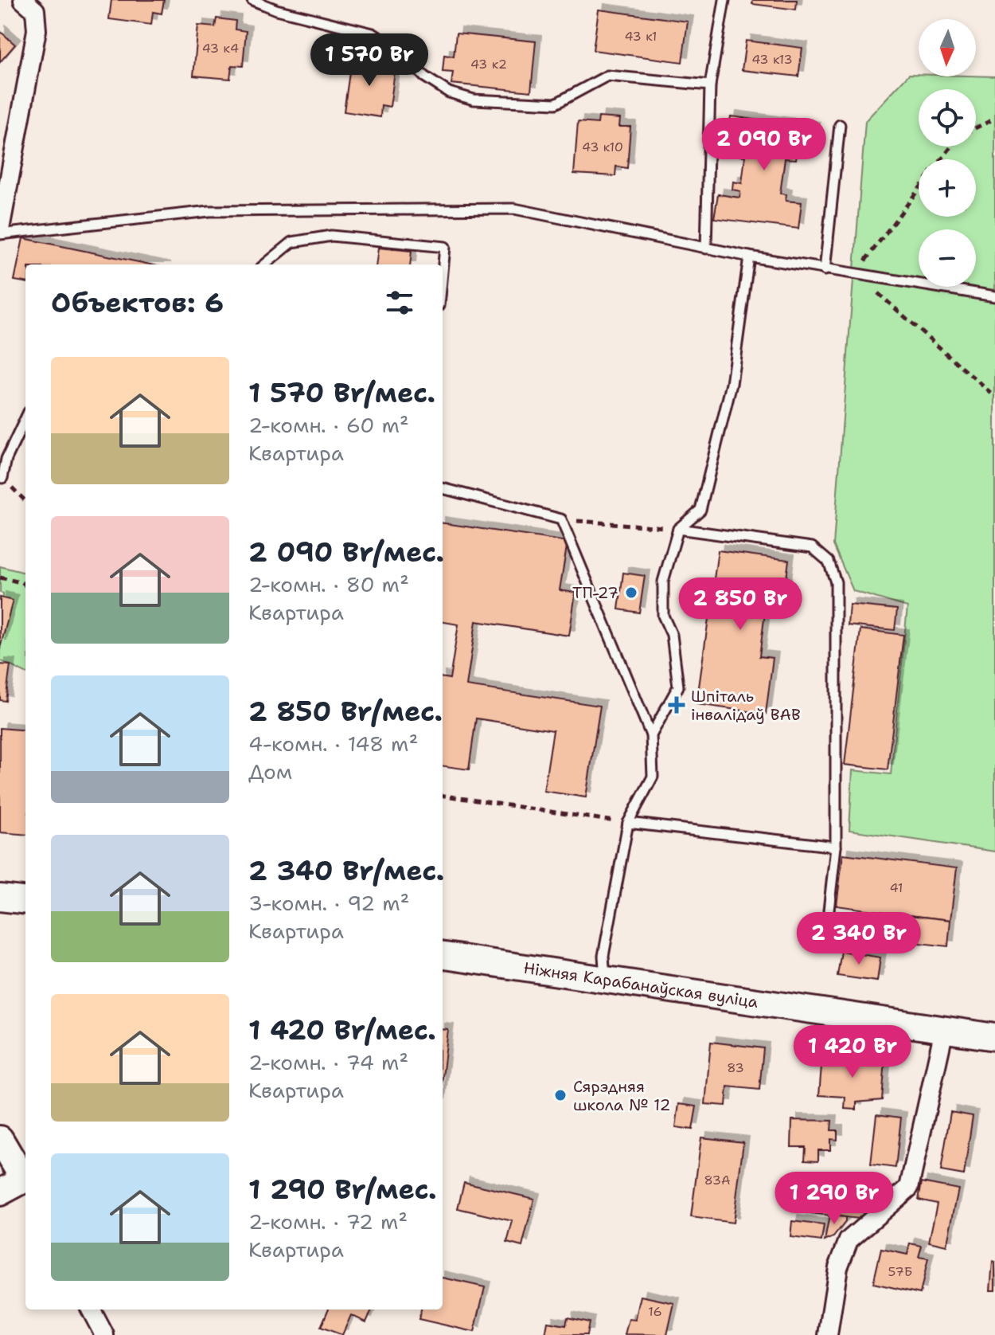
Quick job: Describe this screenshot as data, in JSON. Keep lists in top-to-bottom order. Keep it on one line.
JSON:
{"streets":{"main road":["Ніжняя Карабанаўская вуліца"]},"places":{"other":["ТП-27","Сярэдняя школа № 12"],"health":["Шпіталь інвалідаў ВАВ"]},"house_numbers":["43 к1","43 к4","43 к13","43 к2","43 к10","41","83","83А","57Б","16"],"north":"bottom","page":{"map_buttons":["+","−"],"price":["1 570 Br","2 090 Br","2 850 Br","2 340 Br","1 420 Br","1 290 Br"],"heading":"Объектов: 6","list":[{"name":"1 570 Br/мес.","note":"2-комн. · 60 m² · Квартира"},{"name":"2 090 Br/мес.","note":"2-комн. · 80 m² · Квартира"},{"name":"2 850 Br/мес.","note":"4-комн. · 148 m² · Дом"},{"name":"2 340 Br/мес.","note":"3-комн. · 92 m² · Квартира"},{"name":"1 420 Br/мес.","note":"2-комн. · 74 m² · Квартира"},{"name":"1 290 Br/мес.","note":"2-комн. · 72 m² · Квартира"}]}}
